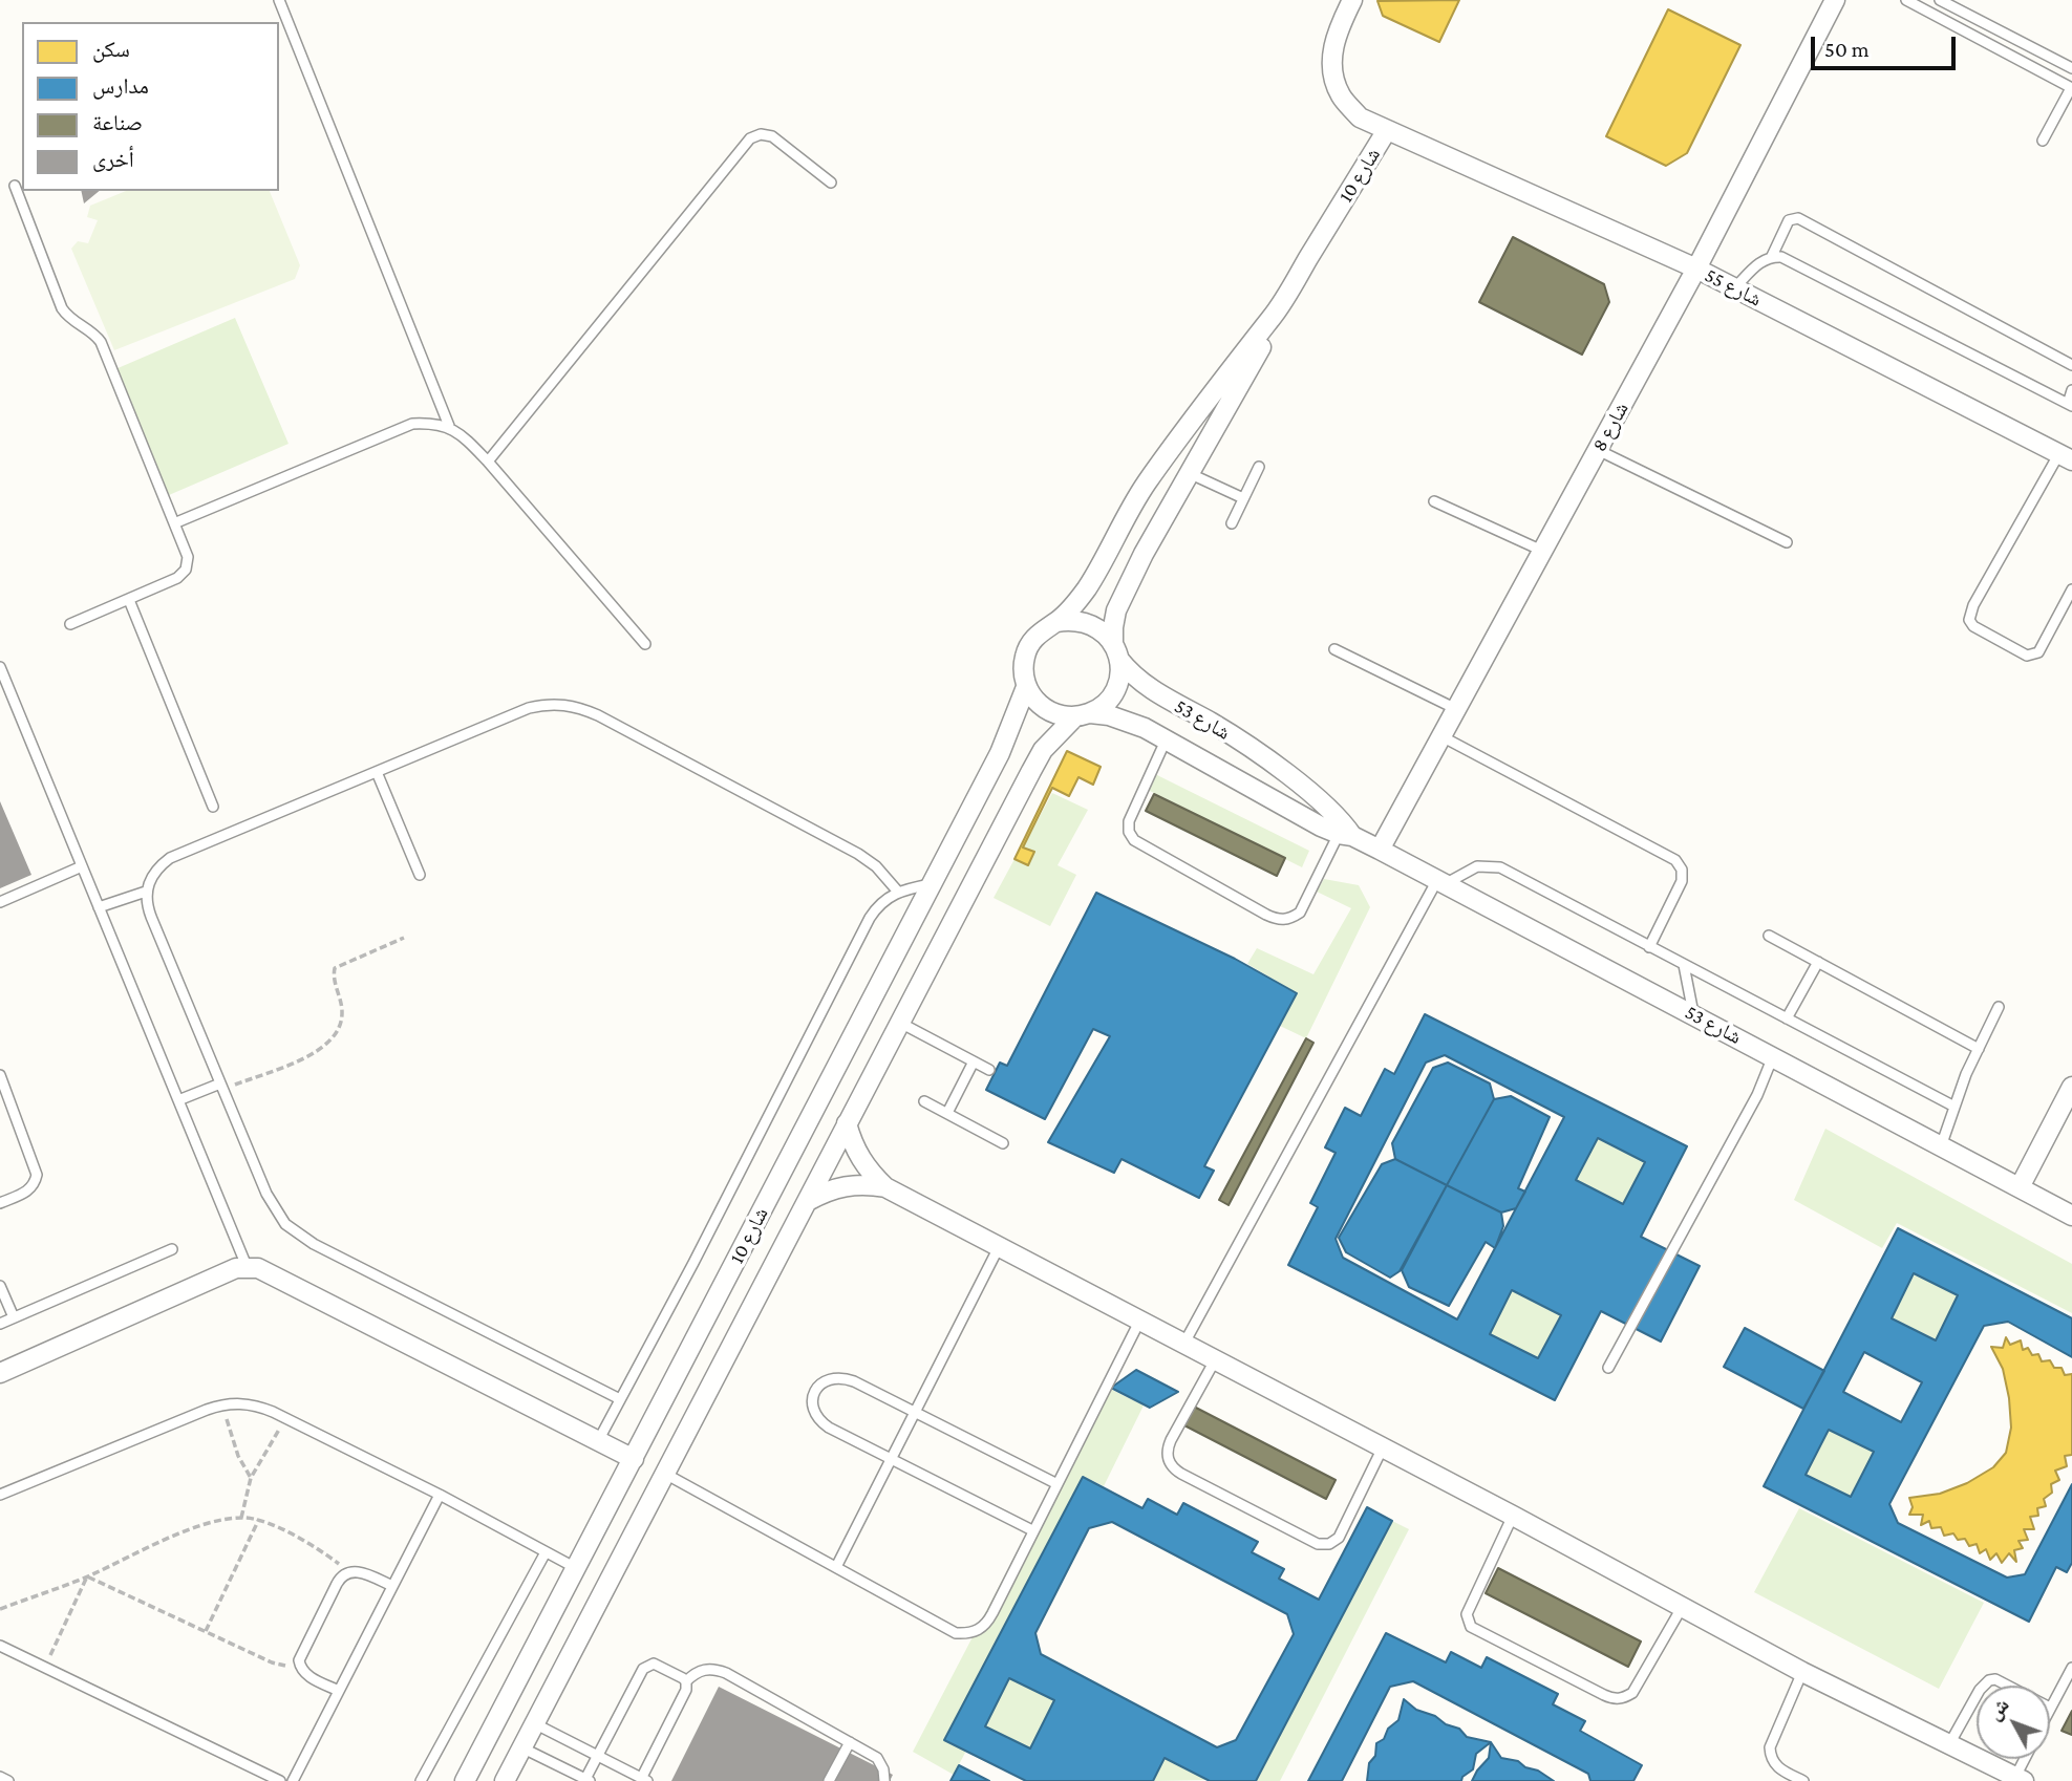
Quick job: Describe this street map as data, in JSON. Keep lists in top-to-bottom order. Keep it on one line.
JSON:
{"streets":{"street":["شارع 10","شارع 55","شارع 8","شارع 53"]},"crossings":[["شارع 10","شارع 55"],["شارع 10","شارع 53"],["شارع 55","شارع 8"],["شارع 8","شارع 53"]],"legend":["سكن","مدارس","صناعة","أخرى"],"scale_bar":"50 m","north":"top left"}
